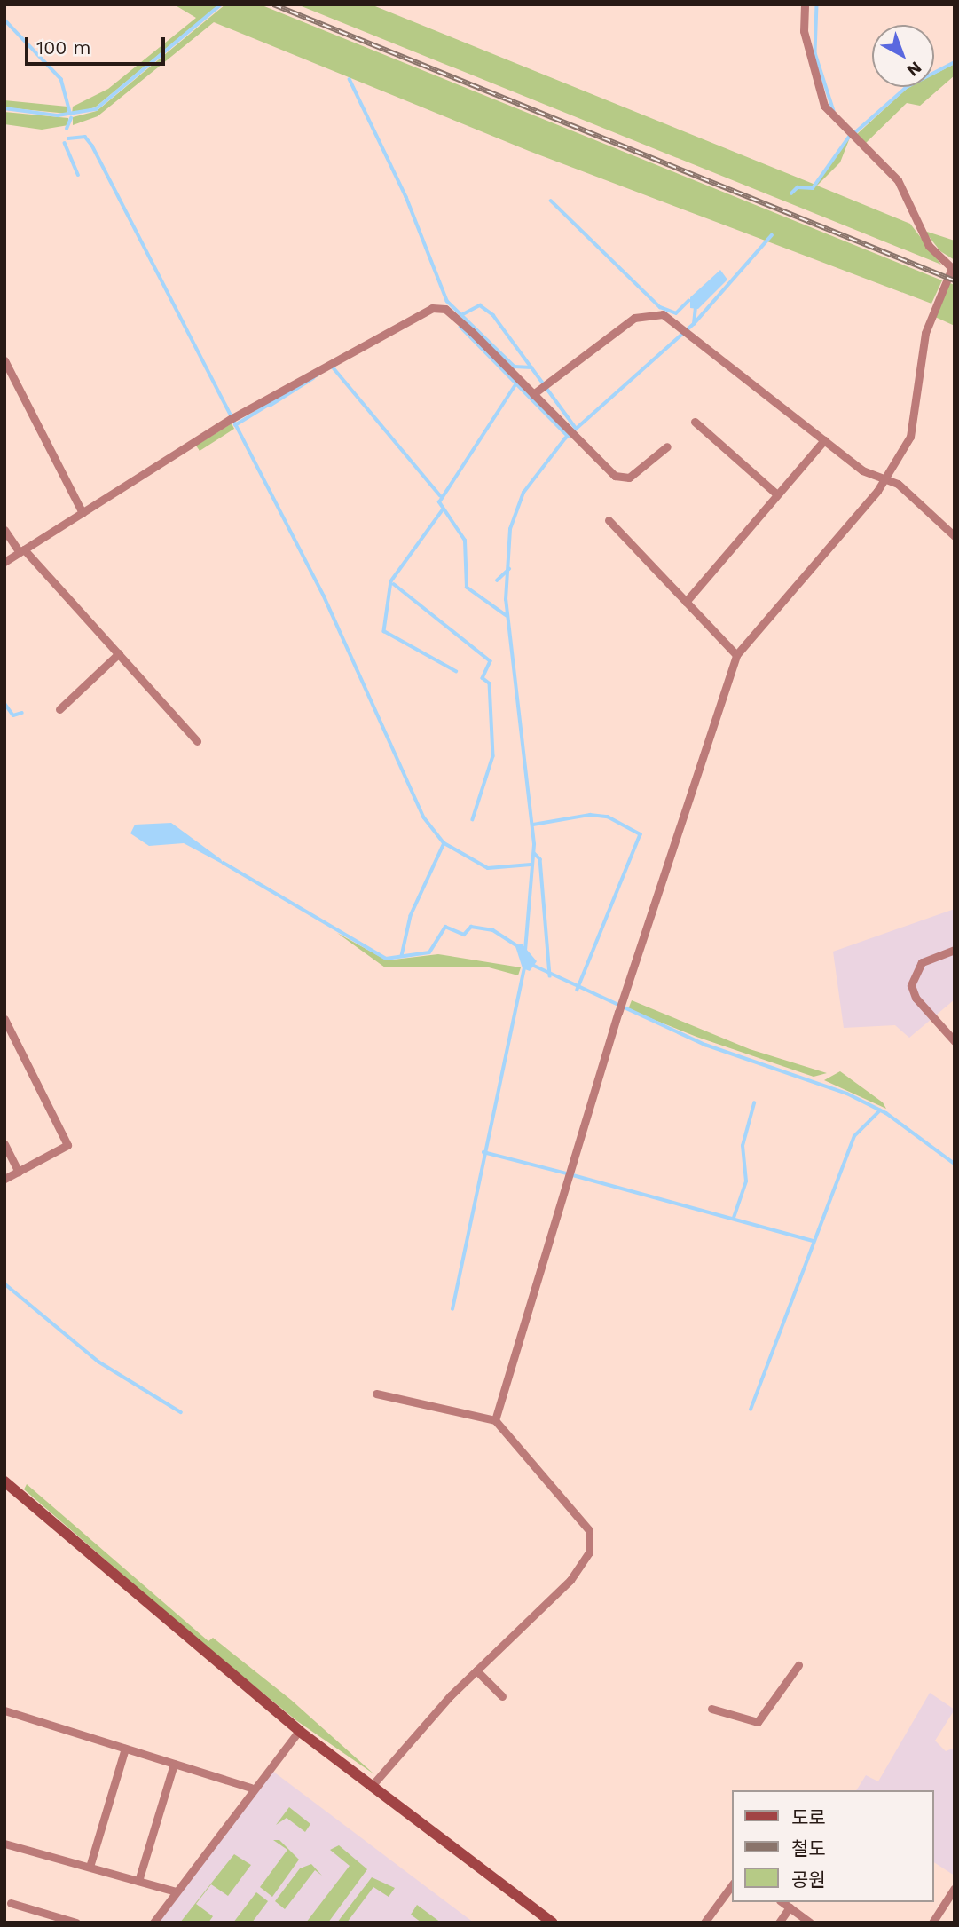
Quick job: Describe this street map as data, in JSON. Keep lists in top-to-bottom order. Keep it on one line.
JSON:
{"legend":["도로","철도","공원"],"scale_bar":"100 m","north":"bottom right"}
